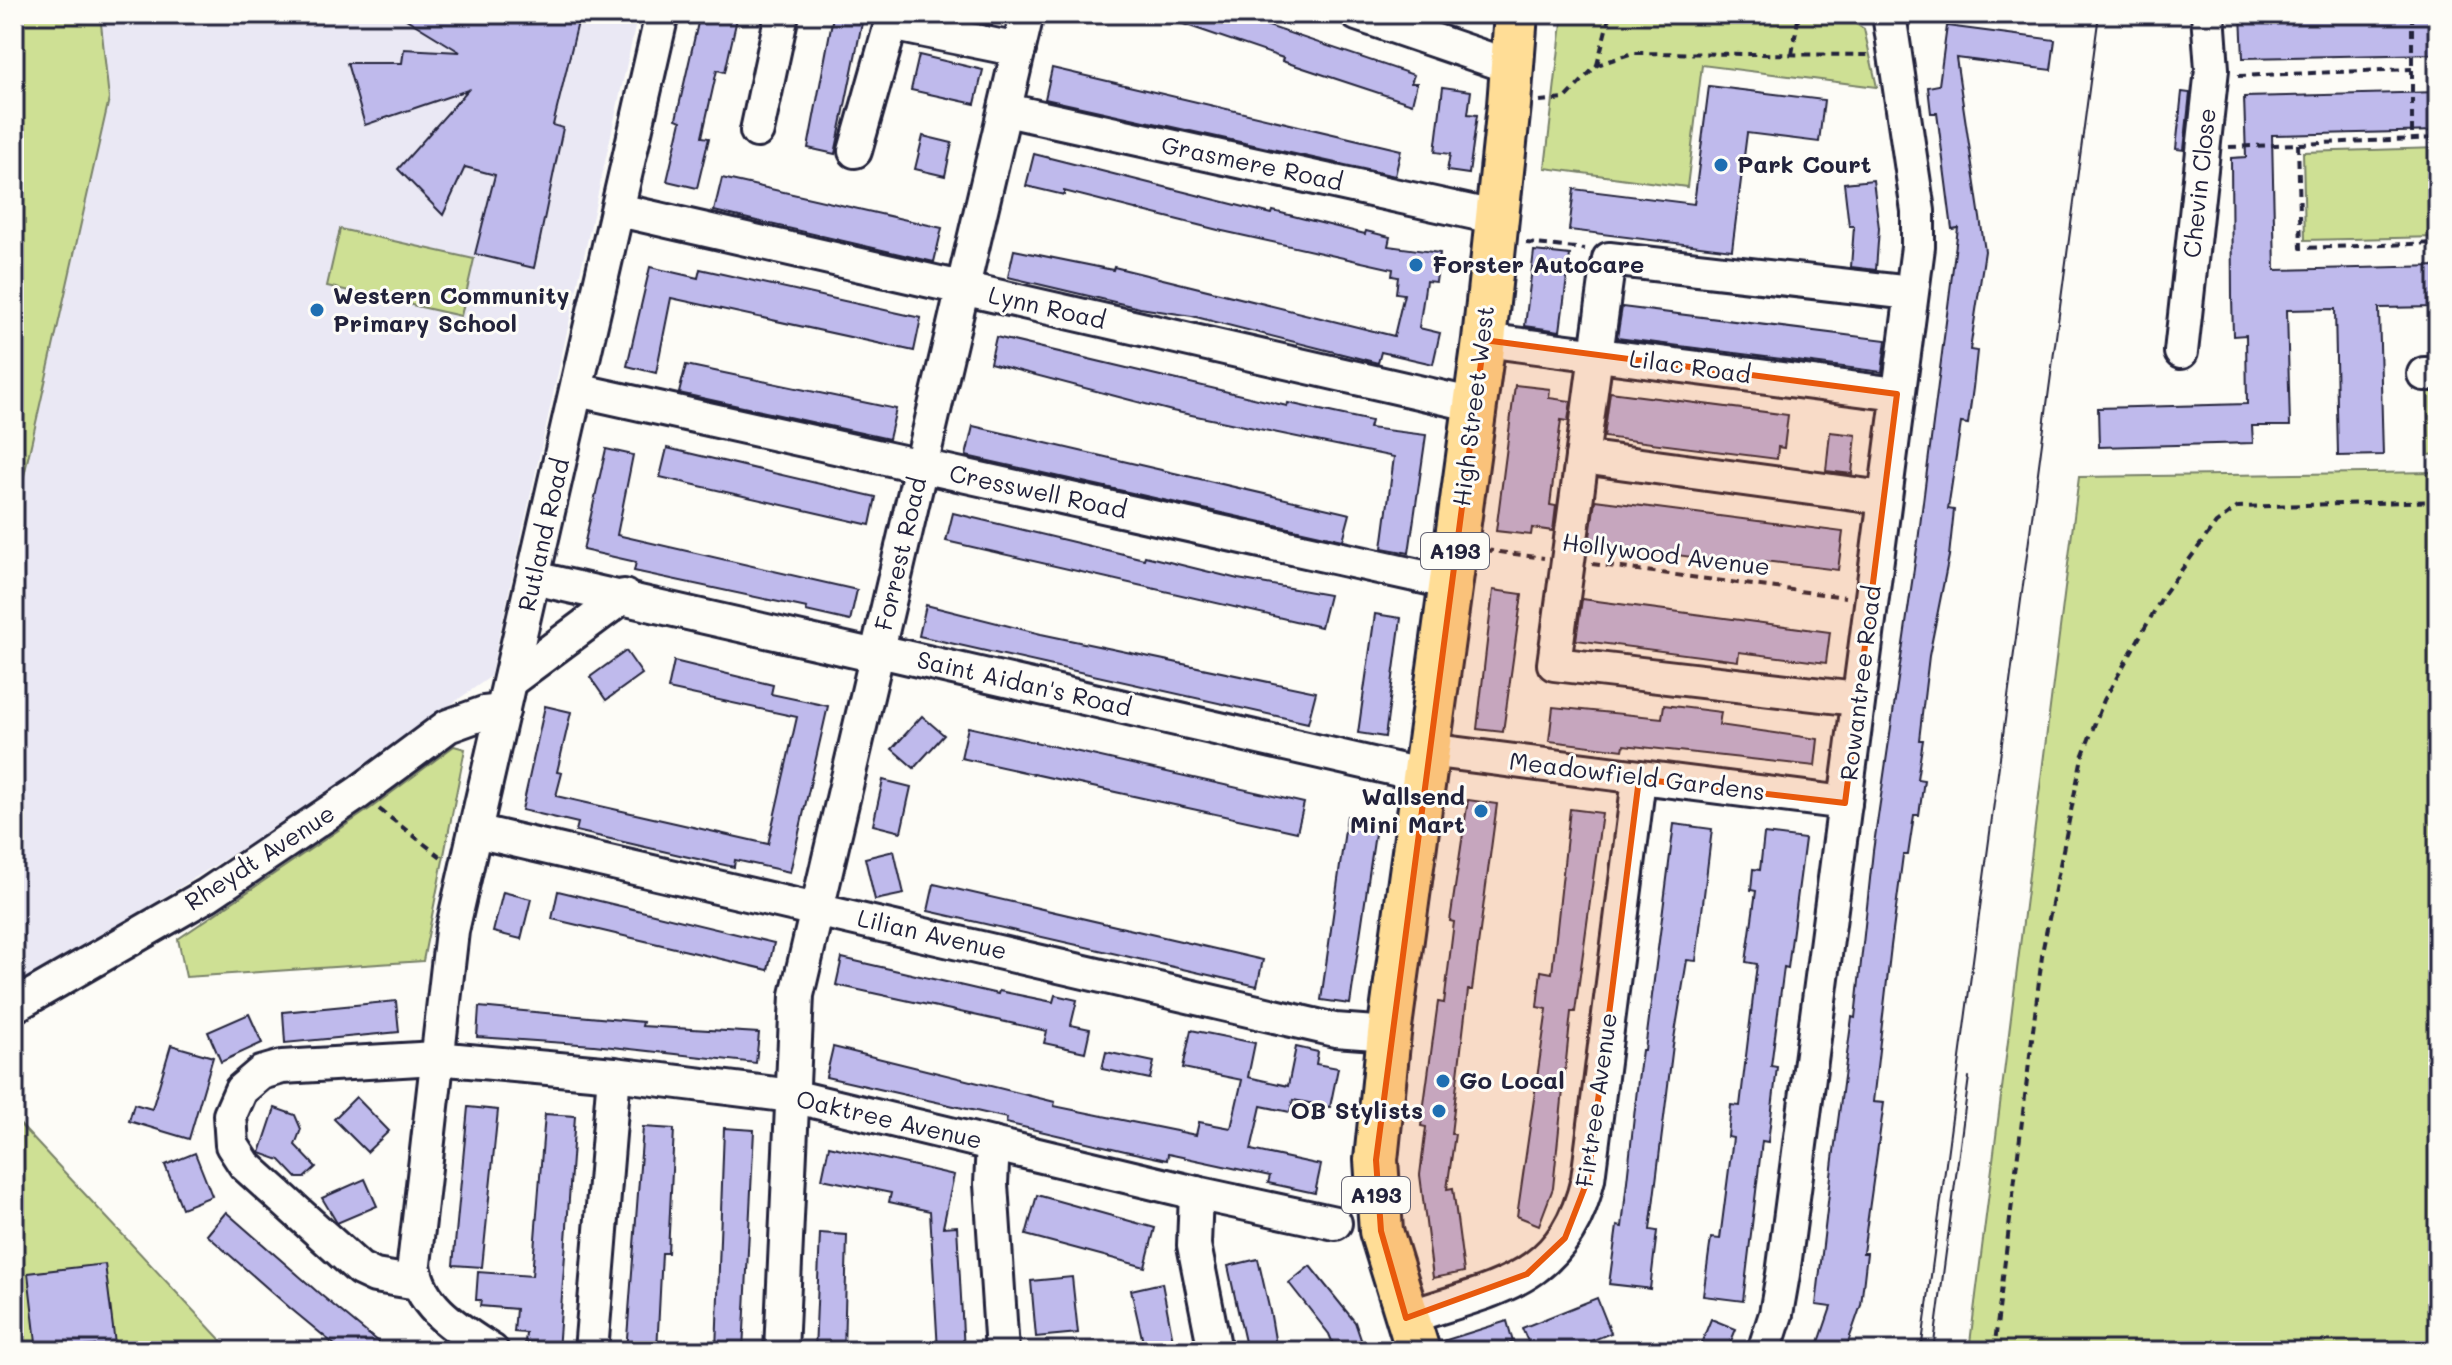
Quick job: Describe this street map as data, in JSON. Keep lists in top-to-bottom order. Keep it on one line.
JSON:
{"streets":{"main road":["High Street West","A193"],"street":["Grasmere Road","Chevin Close","Lynn Road","Lilac Road","Cresswell Road","Rutland Road","Forrest Road","Rowantree Road","Saint Aidan's Road","Meadowfield Gardens","Rheydt Avenue","Lilian Avenue","Firtree Avenue","Oaktree Avenue"],"path":["Hollywood Avenue"]},"crossings":[["Grasmere Road","High Street West"],["Grasmere Road","Forrest Road"],["Lynn Road","High Street West"],["Lynn Road","Rutland Road"],["Lynn Road","Forrest Road"],["Lilac Road","High Street West"],["Lilac Road","Rowantree Road"],["High Street West","Cresswell Road"],["High Street West","A193"],["High Street West","Hollywood Avenue"],["High Street West","Saint Aidan's Road"],["High Street West","Meadowfield Gardens"],["High Street West","Lilian Avenue"],["Cresswell Road","Rutland Road"],["Cresswell Road","Forrest Road"],["Cresswell Road","Hollywood Avenue"],["Rutland Road","Saint Aidan's Road"],["Rutland Road","Rheydt Avenue"],["Rutland Road","Lilian Avenue"],["Rutland Road","Oaktree Avenue"],["A193","Lilian Avenue"],["A193","Firtree Avenue"],["Forrest Road","Saint Aidan's Road"],["Forrest Road","Lilian Avenue"],["Forrest Road","Oaktree Avenue"],["Hollywood Avenue","Rowantree Road"],["Rowantree Road","Meadowfield Gardens"],["Saint Aidan's Road","Meadowfield Gardens"],["Meadowfield Gardens","Firtree Avenue"]],"places":["Park Court","Forster Autocare","Western Community Primary School","Wallsend Mini Mart","Go Local","OB Stylists"]}
